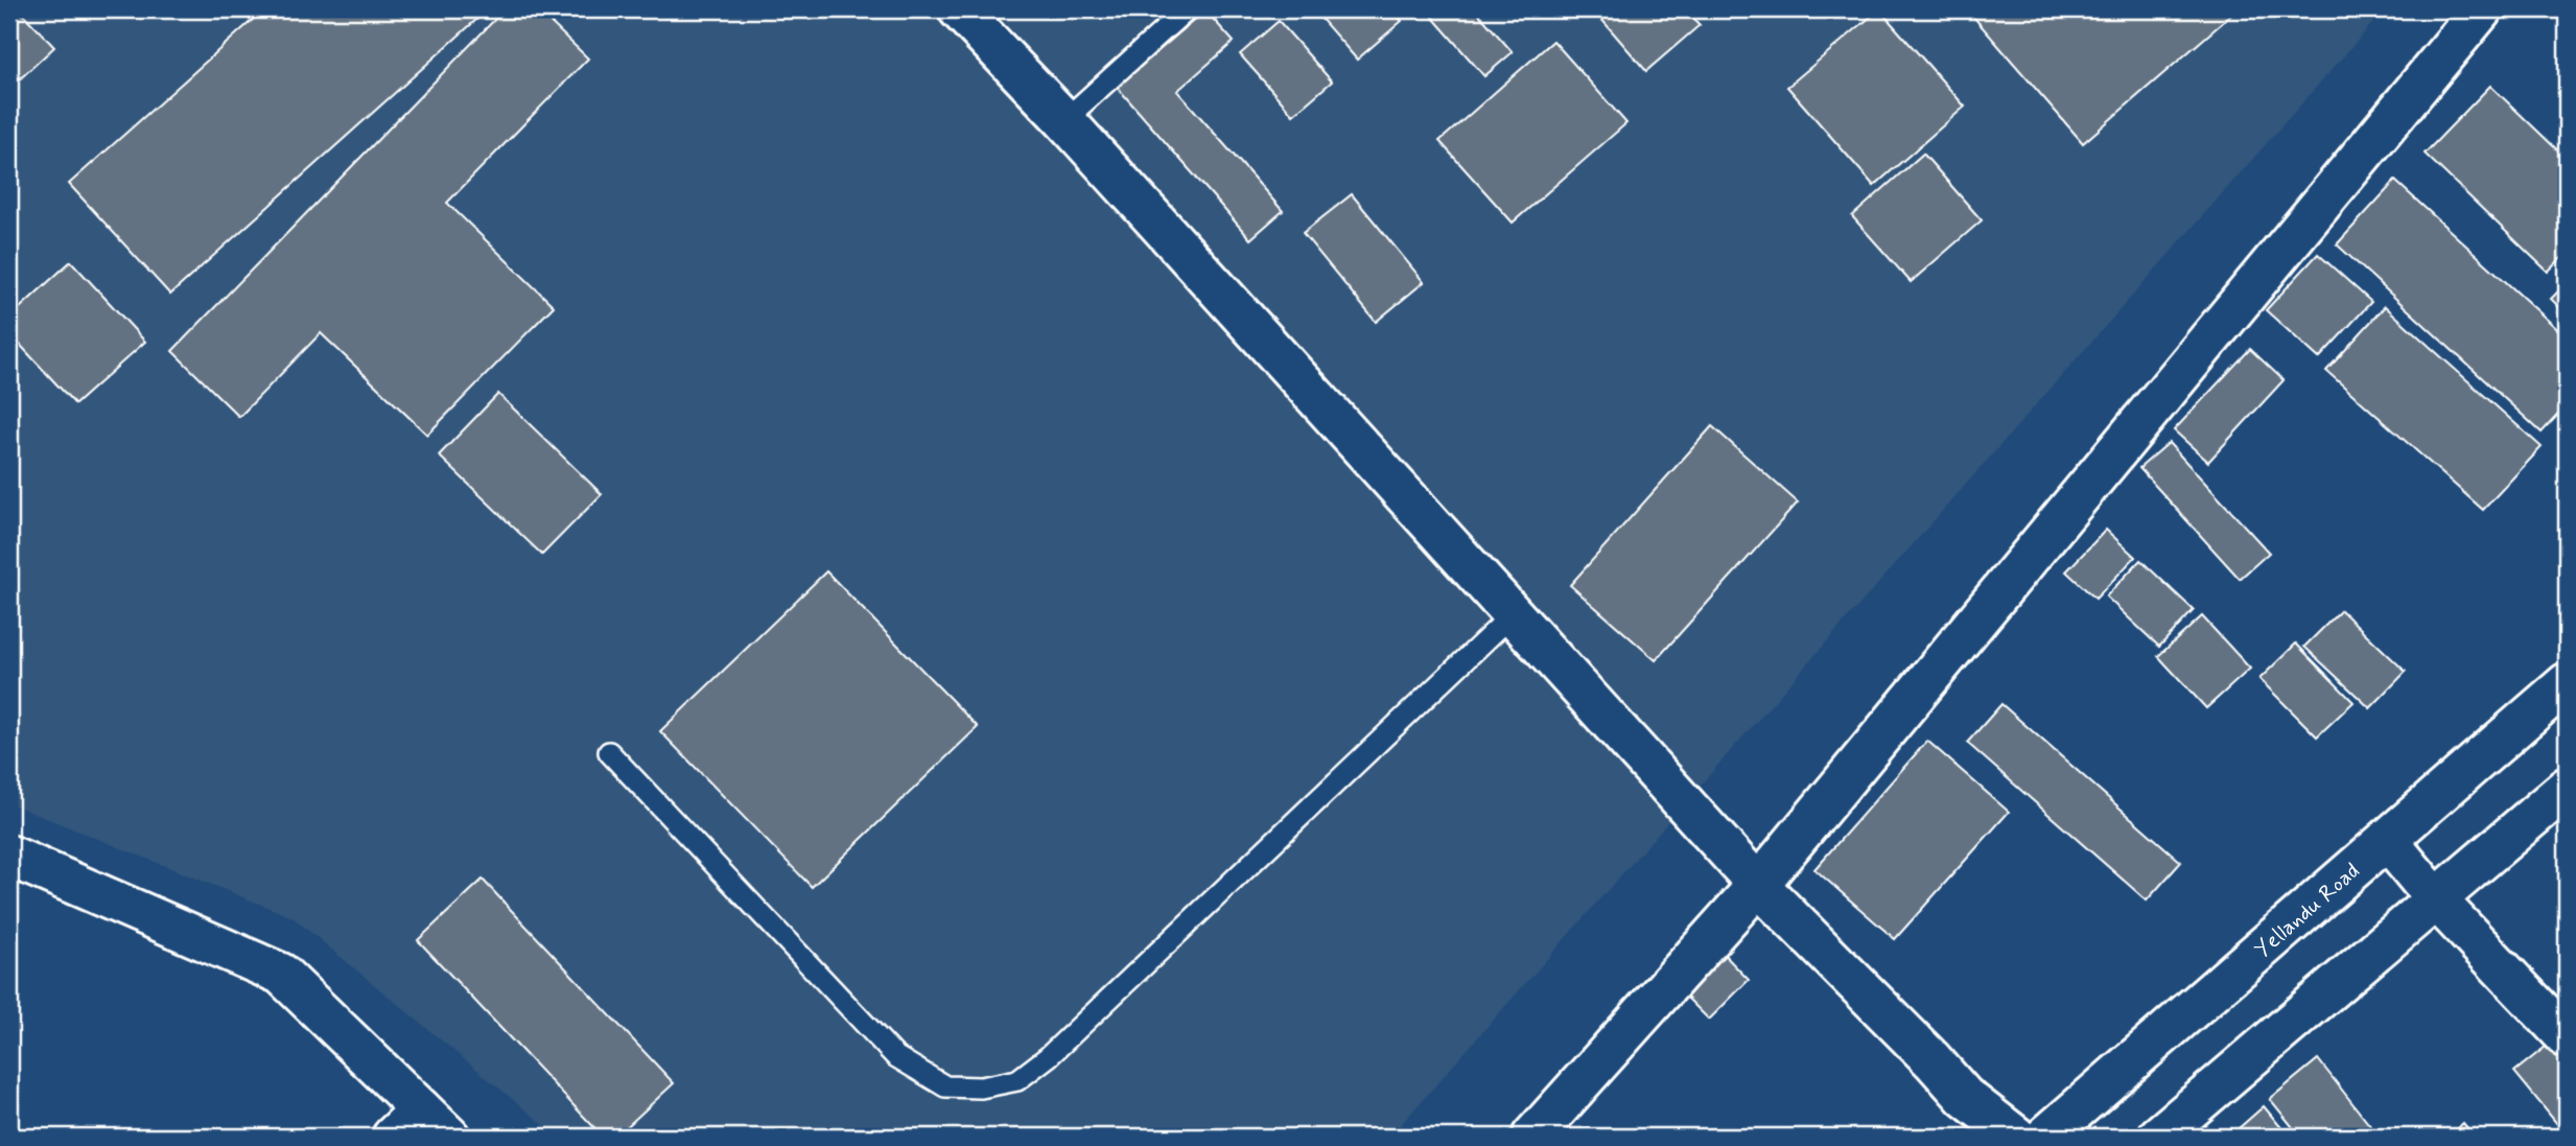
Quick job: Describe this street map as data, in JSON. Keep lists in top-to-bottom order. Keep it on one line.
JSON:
{"streets":{"street":["Yellandu Road"]}}
